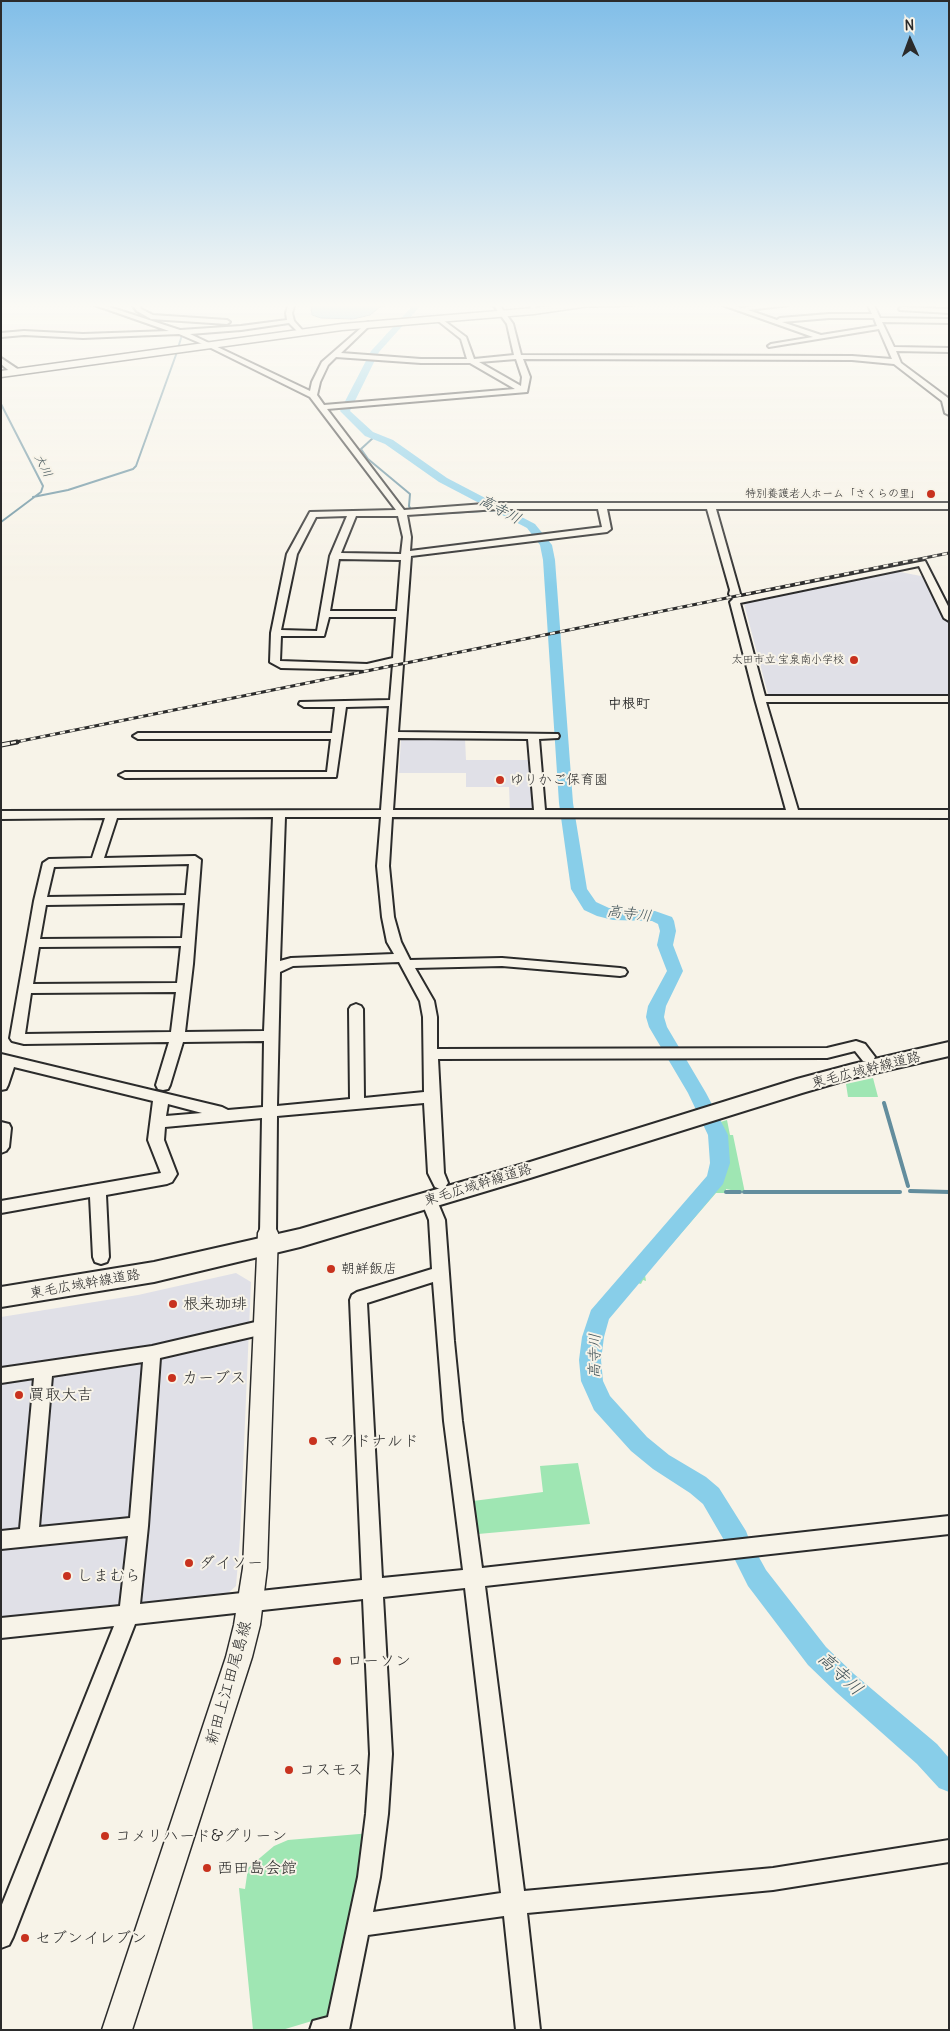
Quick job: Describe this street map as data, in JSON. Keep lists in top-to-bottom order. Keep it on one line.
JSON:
{"streets":{"highway":["東毛広域幹線道路"],"main road":["新田上江田尾島線"]},"crossings":[["東毛広域幹線道路","新田上江田尾島線"]],"districts":["中根町"],"water":["大川","高寺川"],"places":["特別養護老人ホーム「さくらの里」","太田市立 宝泉南小学校","ゆりかご保育園","朝鮮飯店","根来珈琲","カーブス","買取大吉","マクドナルド","ダイソー","しまむら","ローソン","コスモス","コメリハード&グリーン","西田島会館","セブンイレブン"],"north":"top"}
